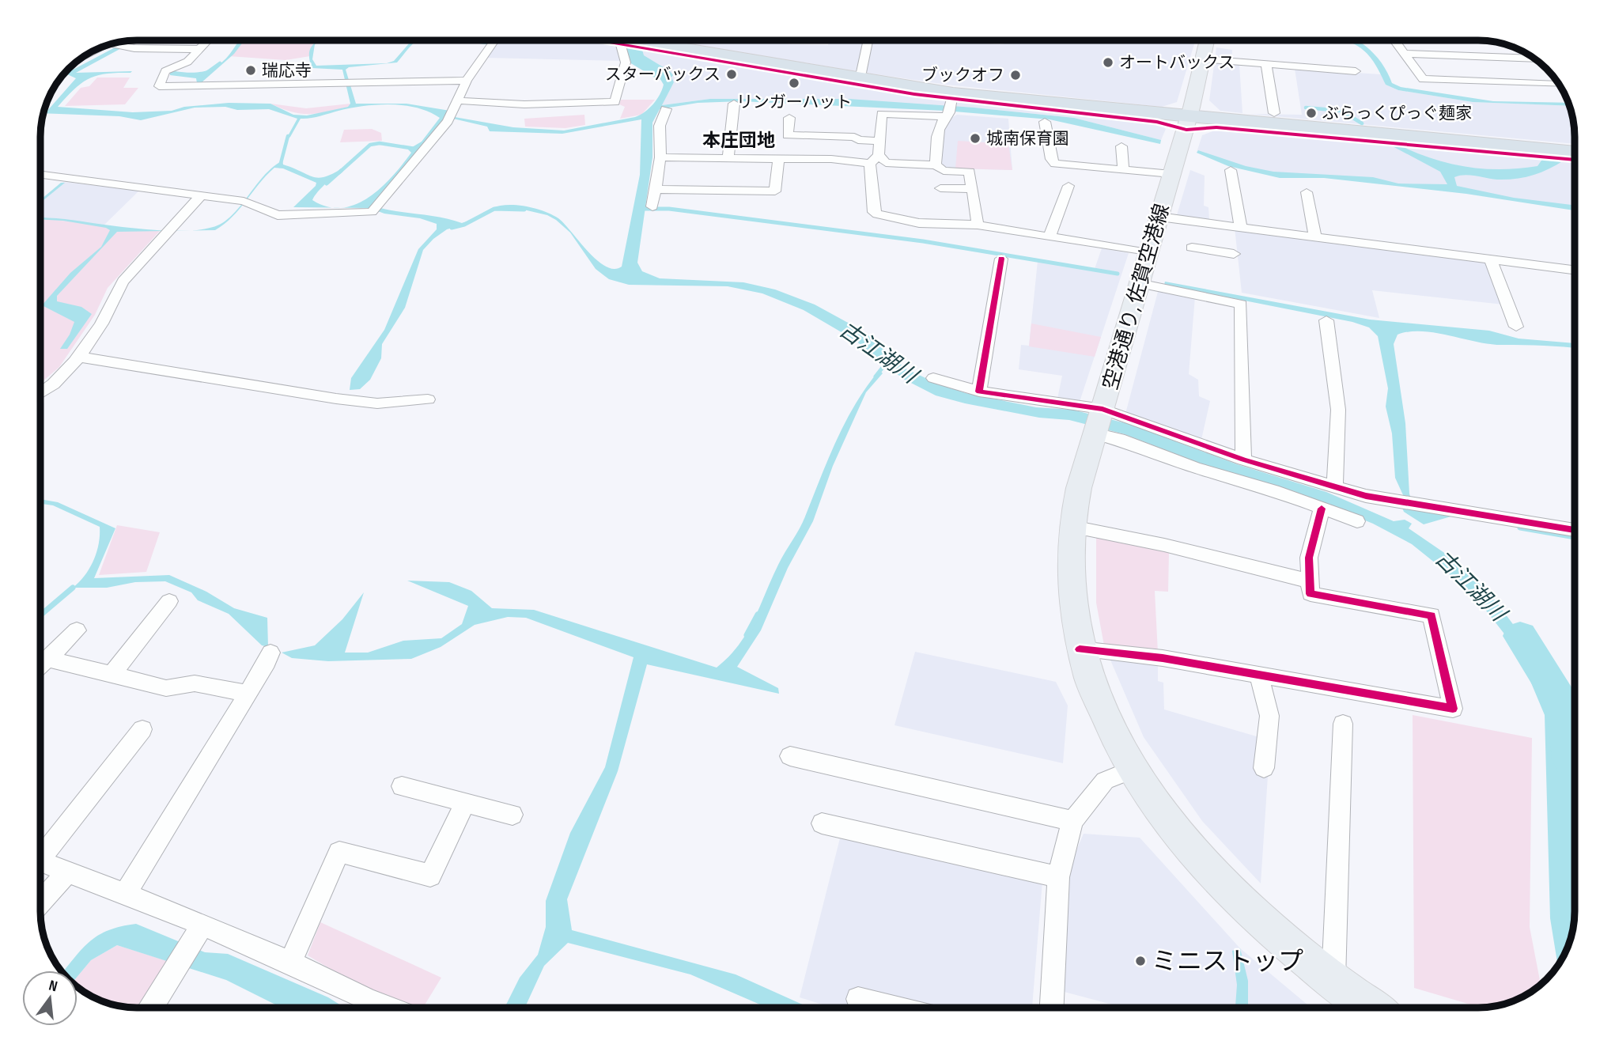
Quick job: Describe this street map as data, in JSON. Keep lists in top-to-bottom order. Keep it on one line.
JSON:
{"streets":{"main road":["空港通り, 佐賀空港線"]},"districts":["本庄団地"],"water":["古江湖川"],"places":["オートバックス","瑞応寺","スターバックス","ブックオフ","リンガーハット","ぶらっくぴっぐ麺家","城南保育園","ミニストップ"],"north":"top"}
